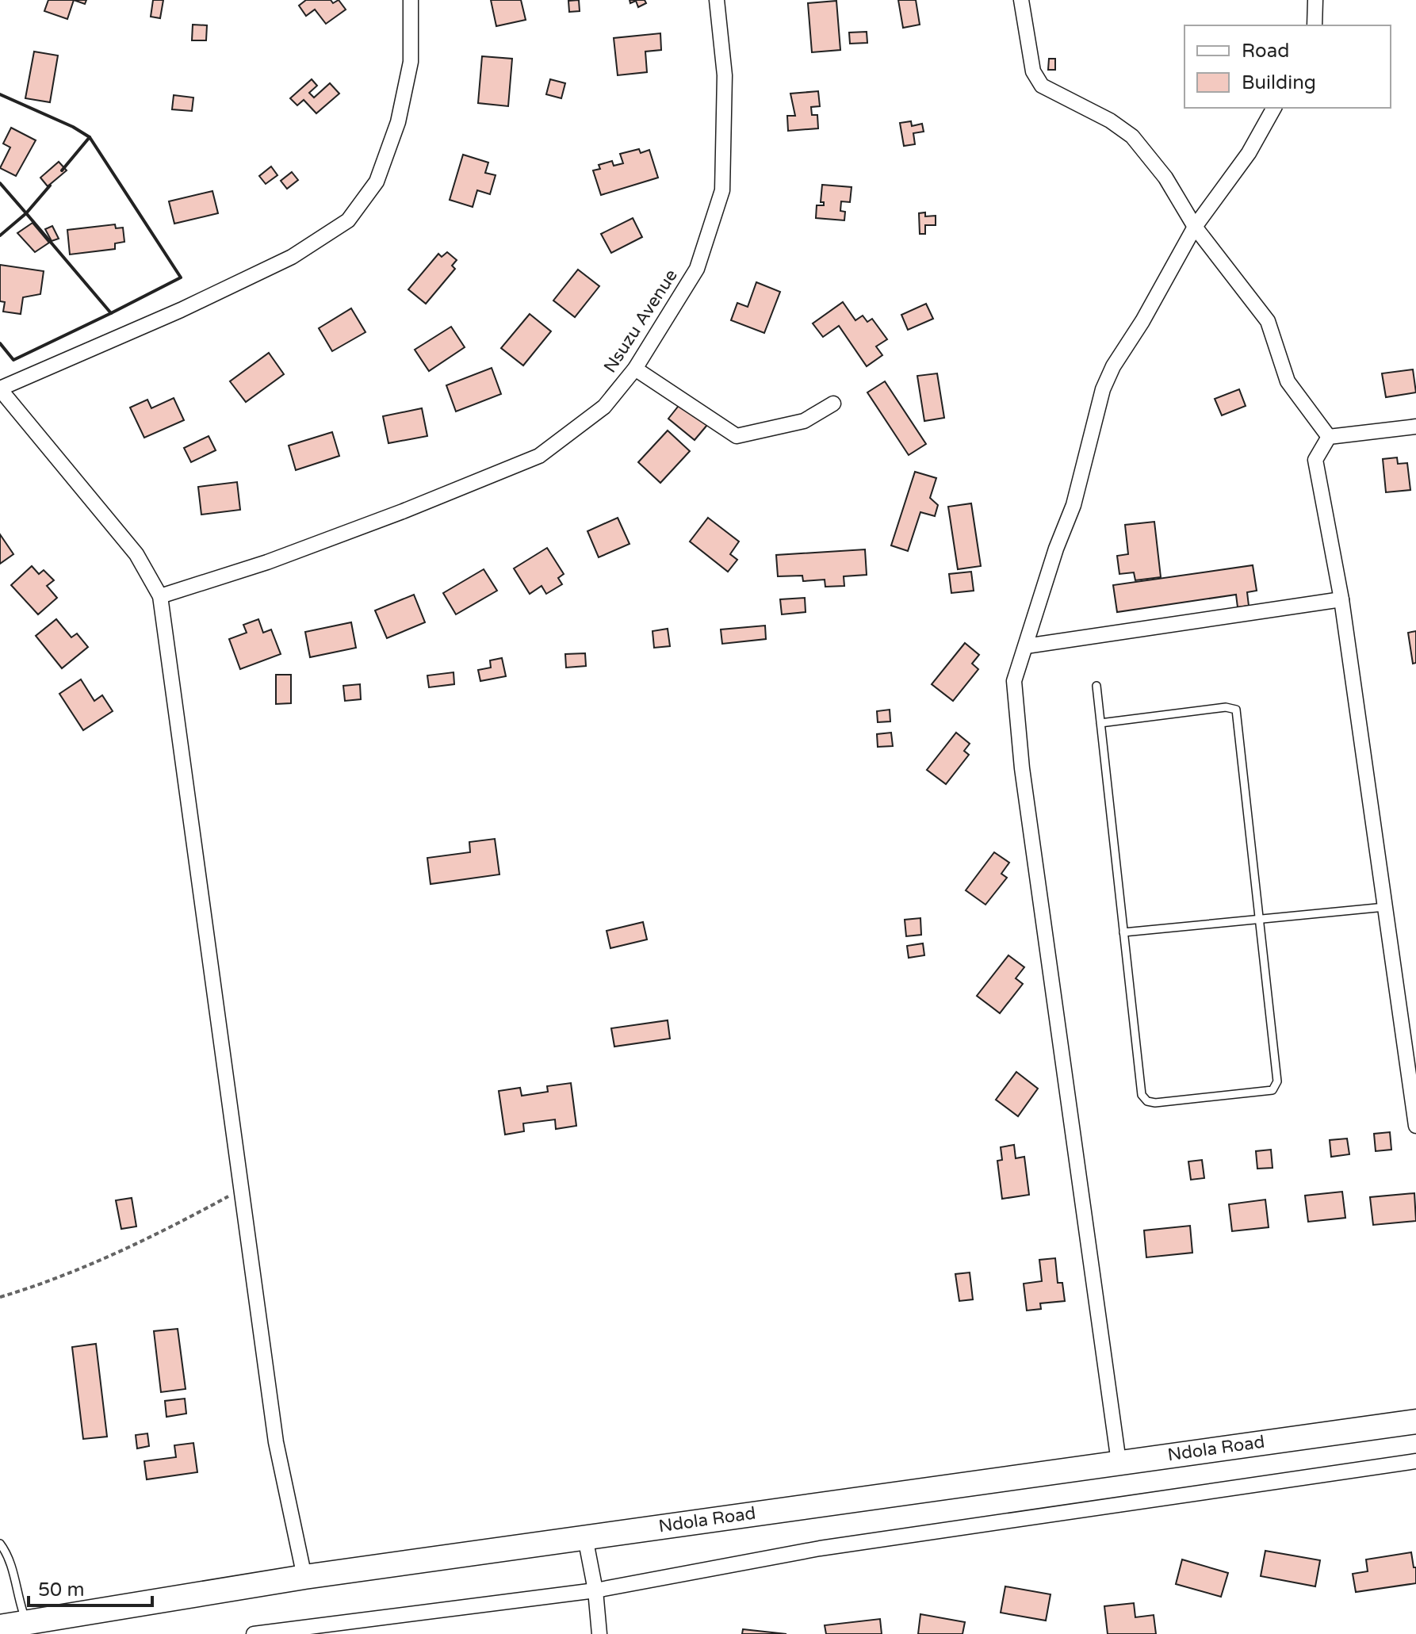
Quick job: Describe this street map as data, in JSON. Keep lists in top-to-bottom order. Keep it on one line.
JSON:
{"streets":{"main road":["Ndola Road"],"street":["Nsuzu Avenue"]},"legend":["Road","Building"],"scale_bar":"50 m"}
